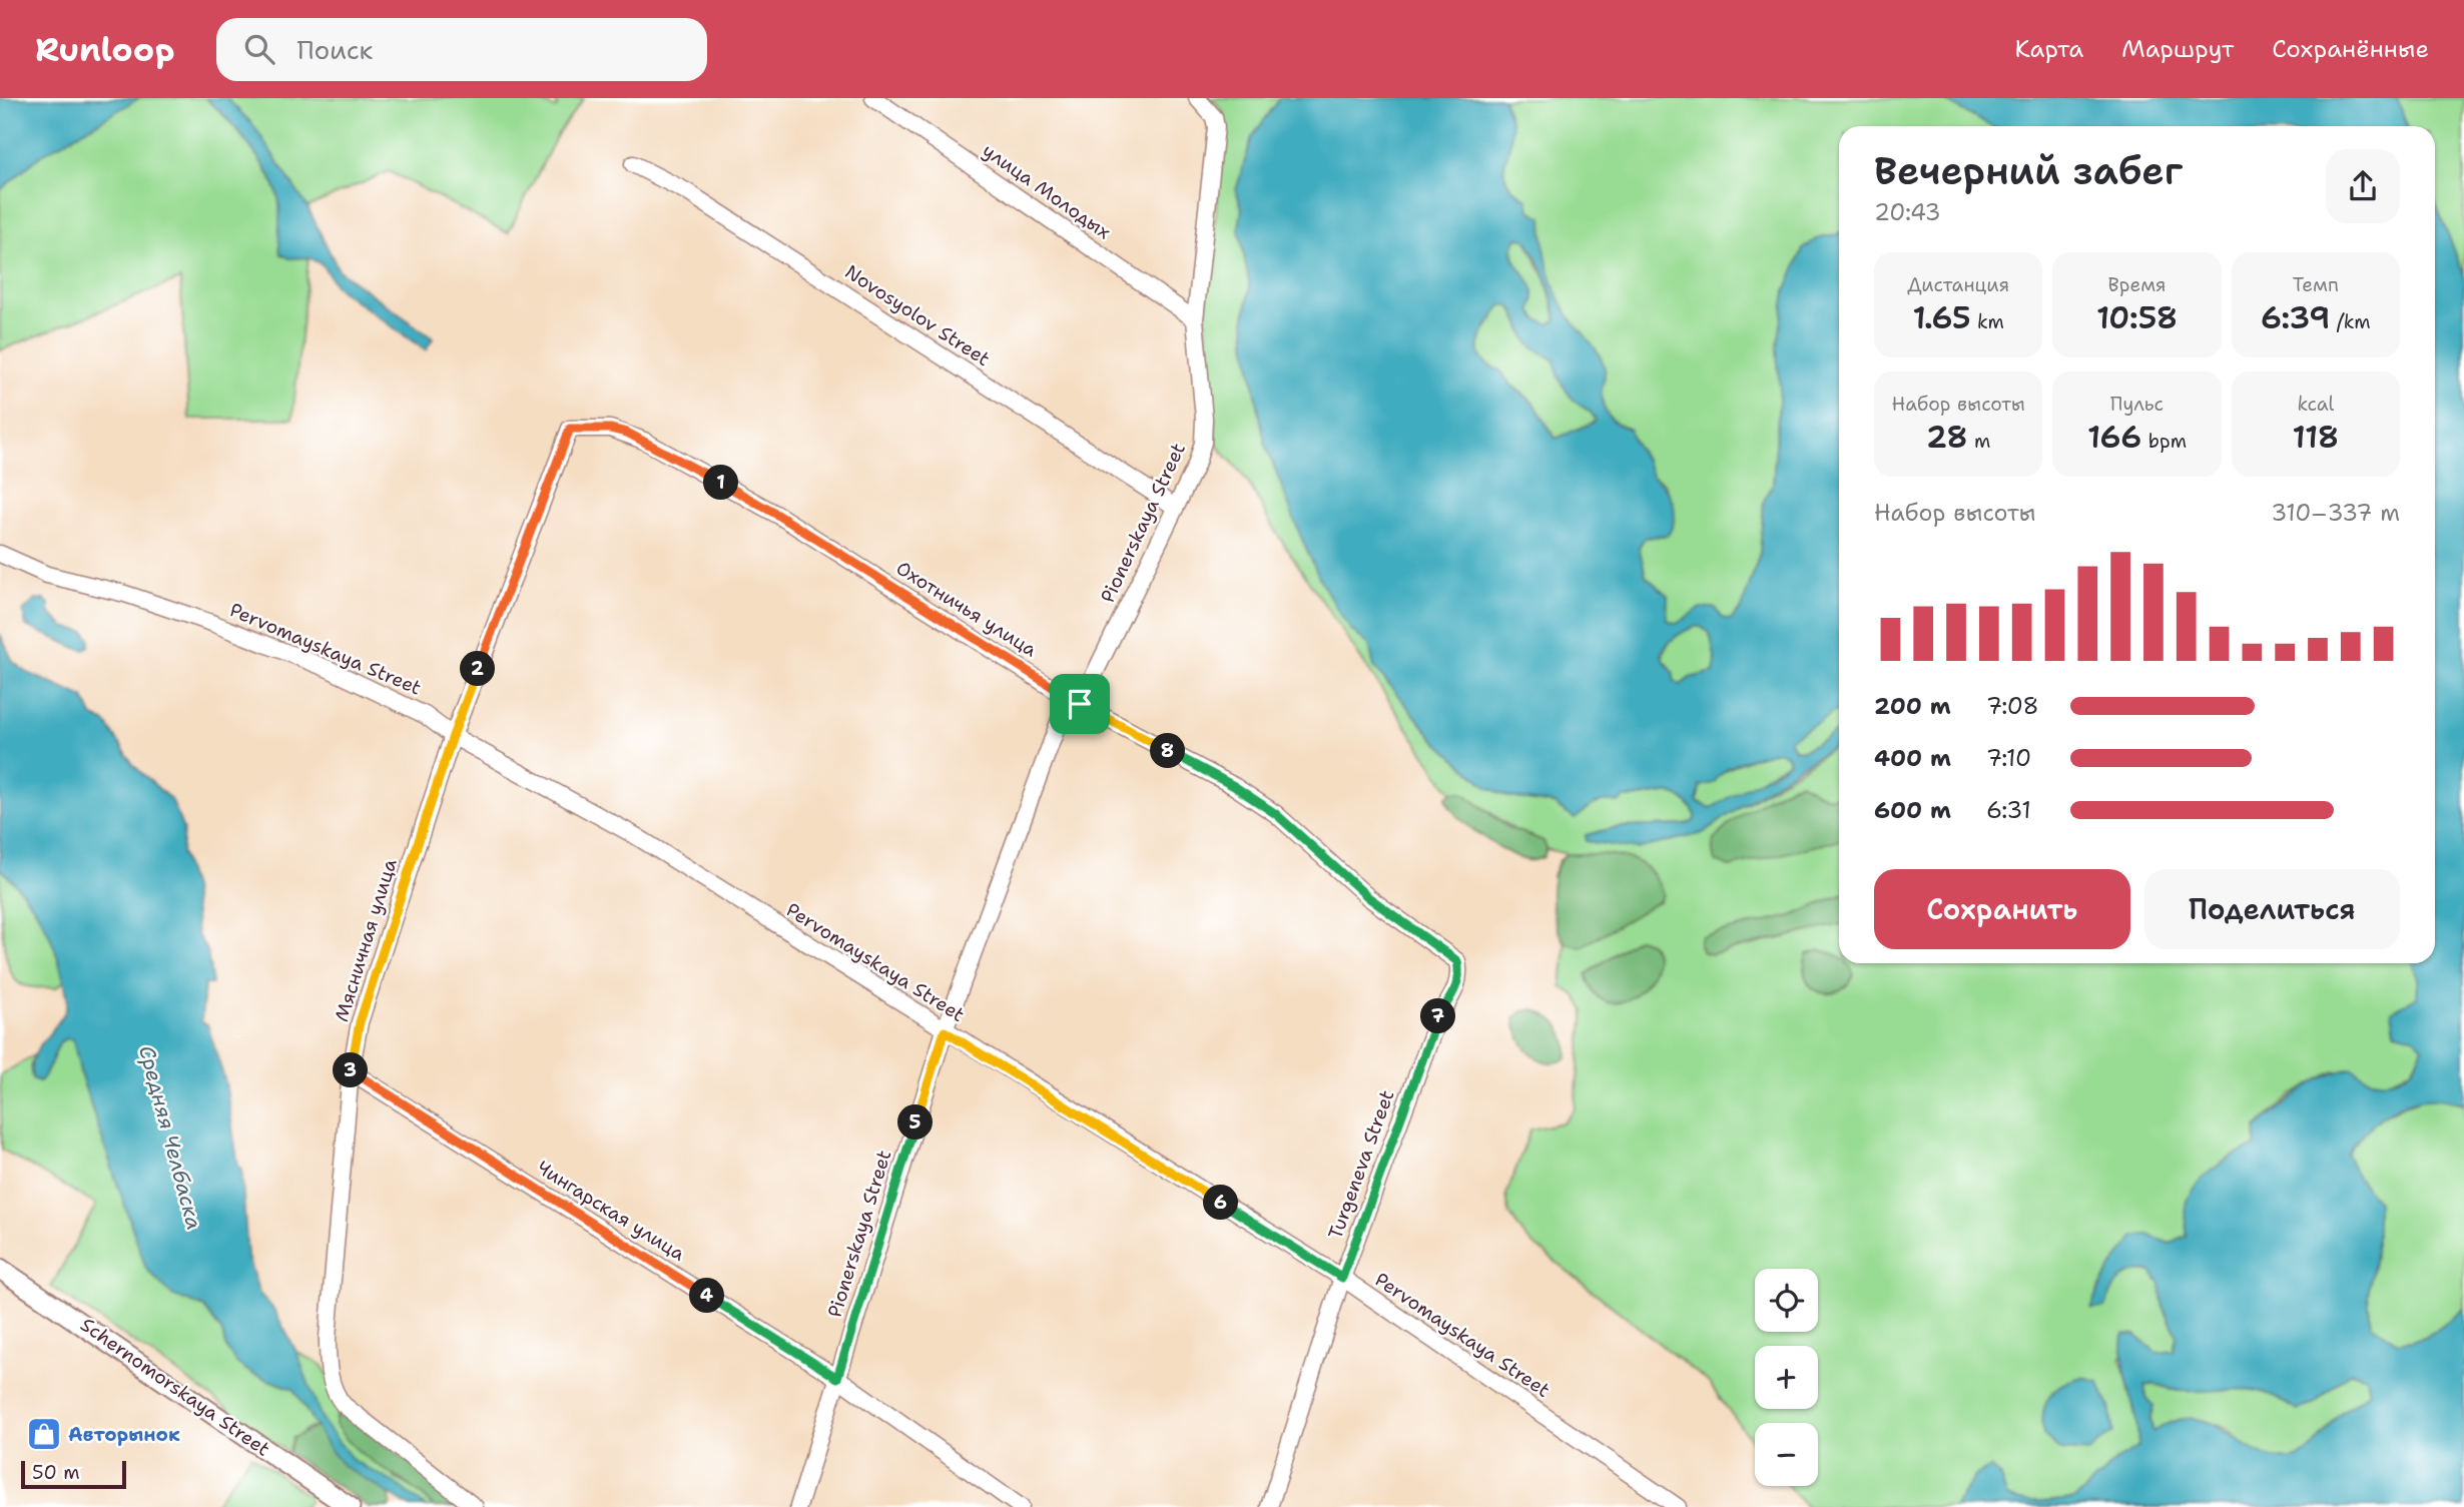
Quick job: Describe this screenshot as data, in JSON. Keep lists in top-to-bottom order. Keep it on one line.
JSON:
{"streets":{"street":["улица Молодых","Novosyolov Street","Pionerskaya Street","Охотничья улица","Pervomayskaya Street","Мясничная улица","Turgeneva Street","Чингарская улица","Sсhernomorskaya Street"]},"crossings":[["улица Молодых","Pionerskaya Street"],["Novosyolov Street","Pionerskaya Street"],["Pionerskaya Street","Охотничья улица"],["Pionerskaya Street","Pervomayskaya Street"],["Pionerskaya Street","Чингарская улица"],["Охотничья улица","Мясничная улица"],["Охотничья улица","Turgeneva Street"],["Pervomayskaya Street","Мясничная улица"],["Pervomayskaya Street","Turgeneva Street"],["Мясничная улица","Чингарская улица"]],"water":["Средняя Челбаска"],"places":{"shop":["Авторынок"]},"scale_bar":"50 m","page":{"header":"Runloop","search":"Поиск","nav":["Карта","Маршрут","Сохранённые"],"heading":["Вечерний забег","20:43"],"stats":[["Дистанция","1.65 km"],["Время","10:58"],["Темп","6:39 /km"],["Набор высоты","28 m"],["Пульс","166 bpm"],["kcal","118"]],"pins":["1","2","8","7","3","5","6","4"],"chart":["Набор высоты","310–337 m"],"list":[{"name":"200 m","note":"7:08"},{"name":"400 m","note":"7:10"},{"name":"600 m","note":"6:31"}],"buttons":["Сохранить","Поделиться"],"map_buttons":["+","−"],"scale":"50 m"}}
